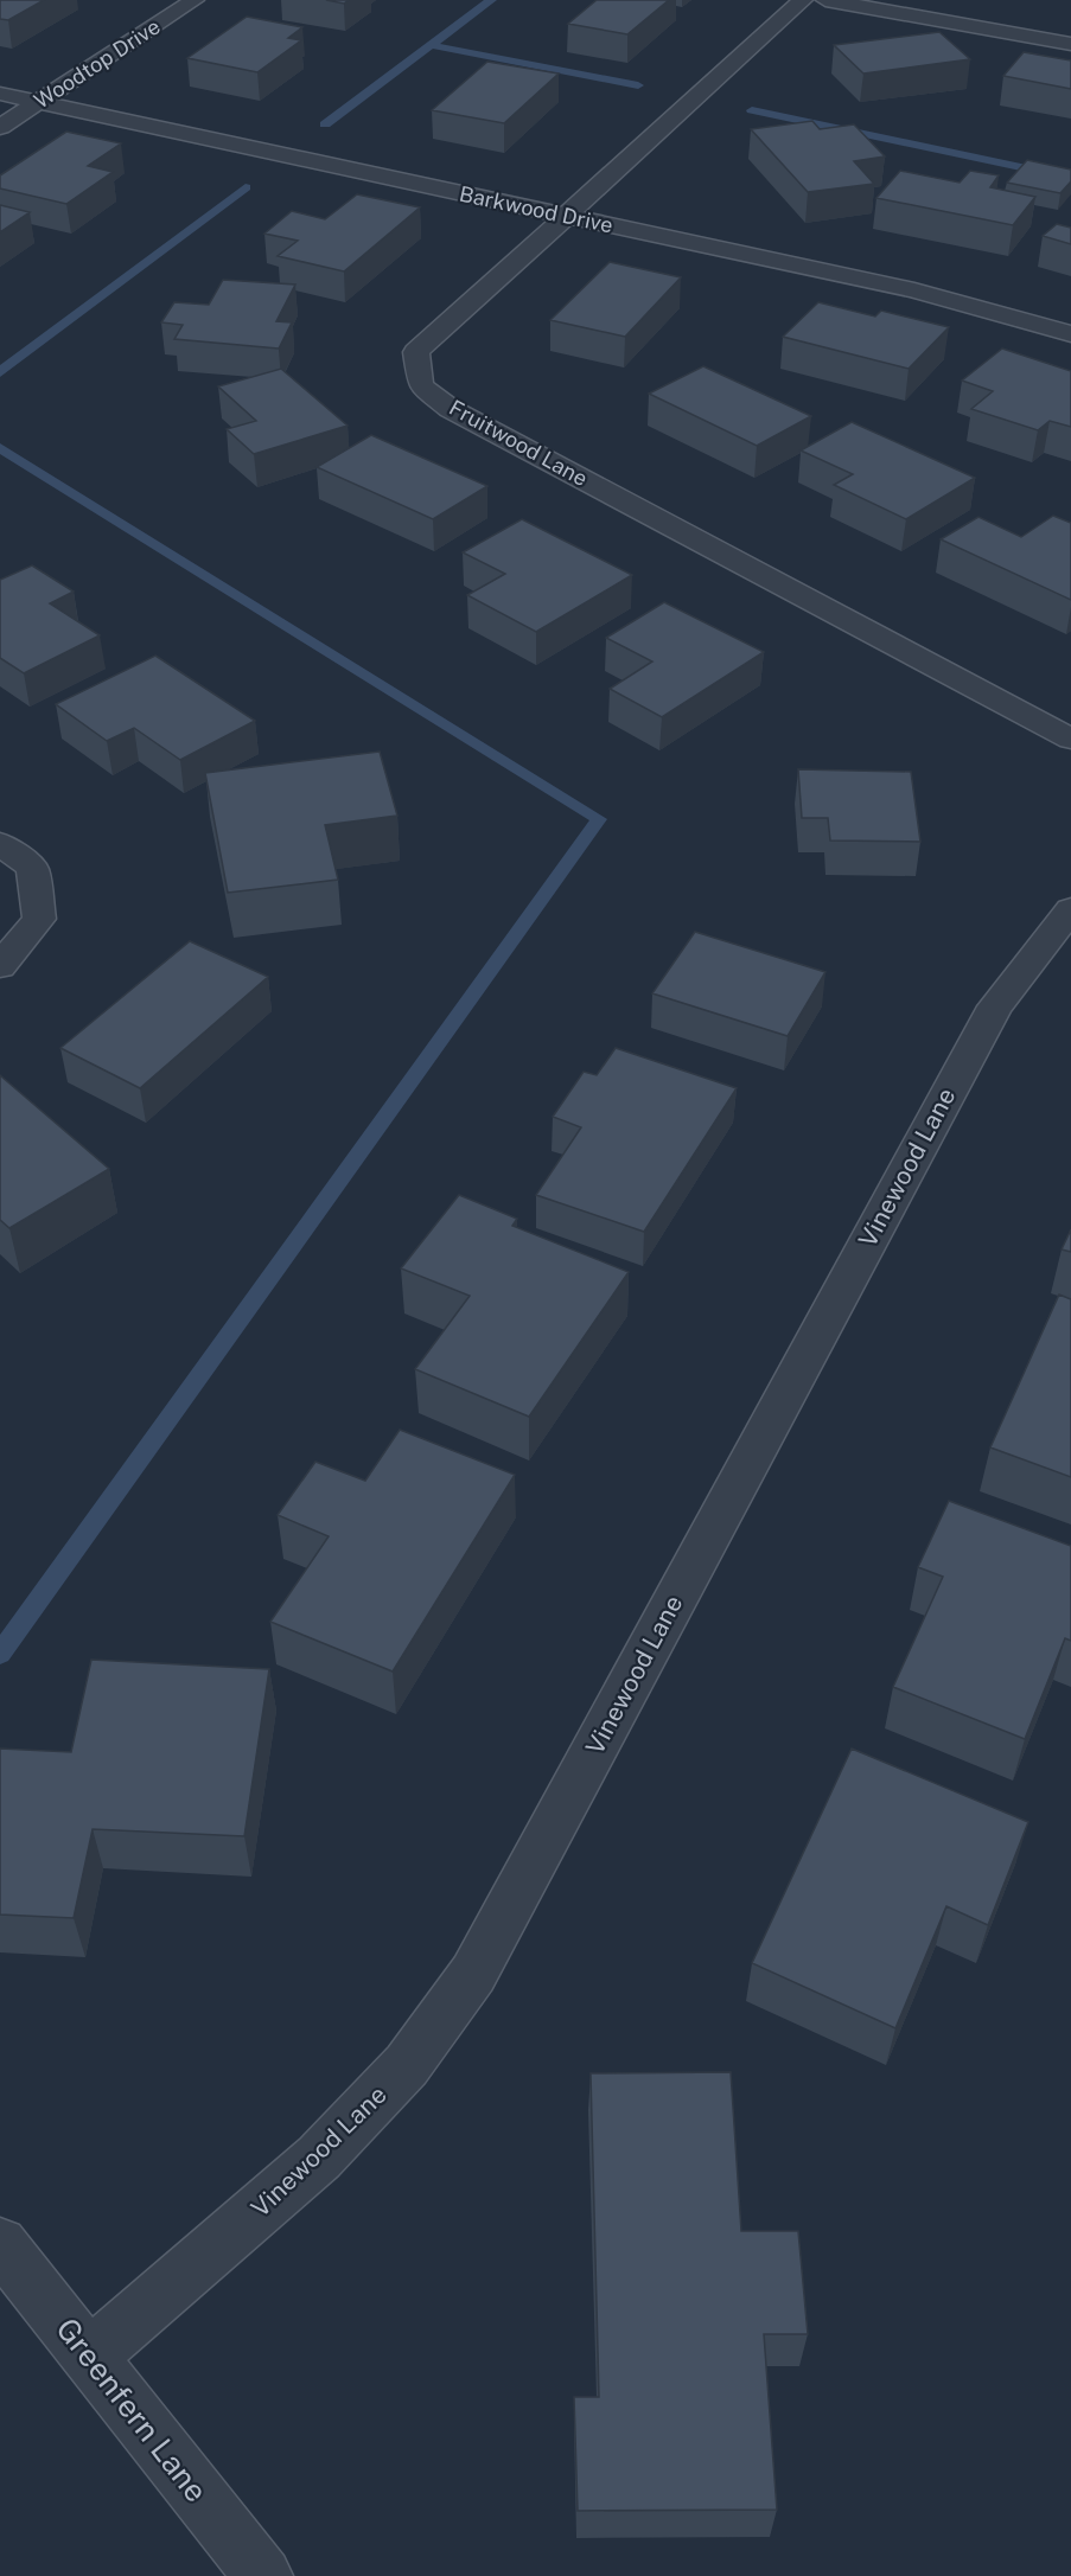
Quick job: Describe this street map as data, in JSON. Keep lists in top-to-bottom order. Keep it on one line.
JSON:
{"streets":{"street":["Woodtop Drive","Barkwood Drive","Fruitwood Lane","Vinewood Lane","Greenfern Lane"]},"crossings":[["Woodtop Drive","Barkwood Drive"],["Barkwood Drive","Fruitwood Lane"],["Vinewood Lane","Greenfern Lane"]]}
